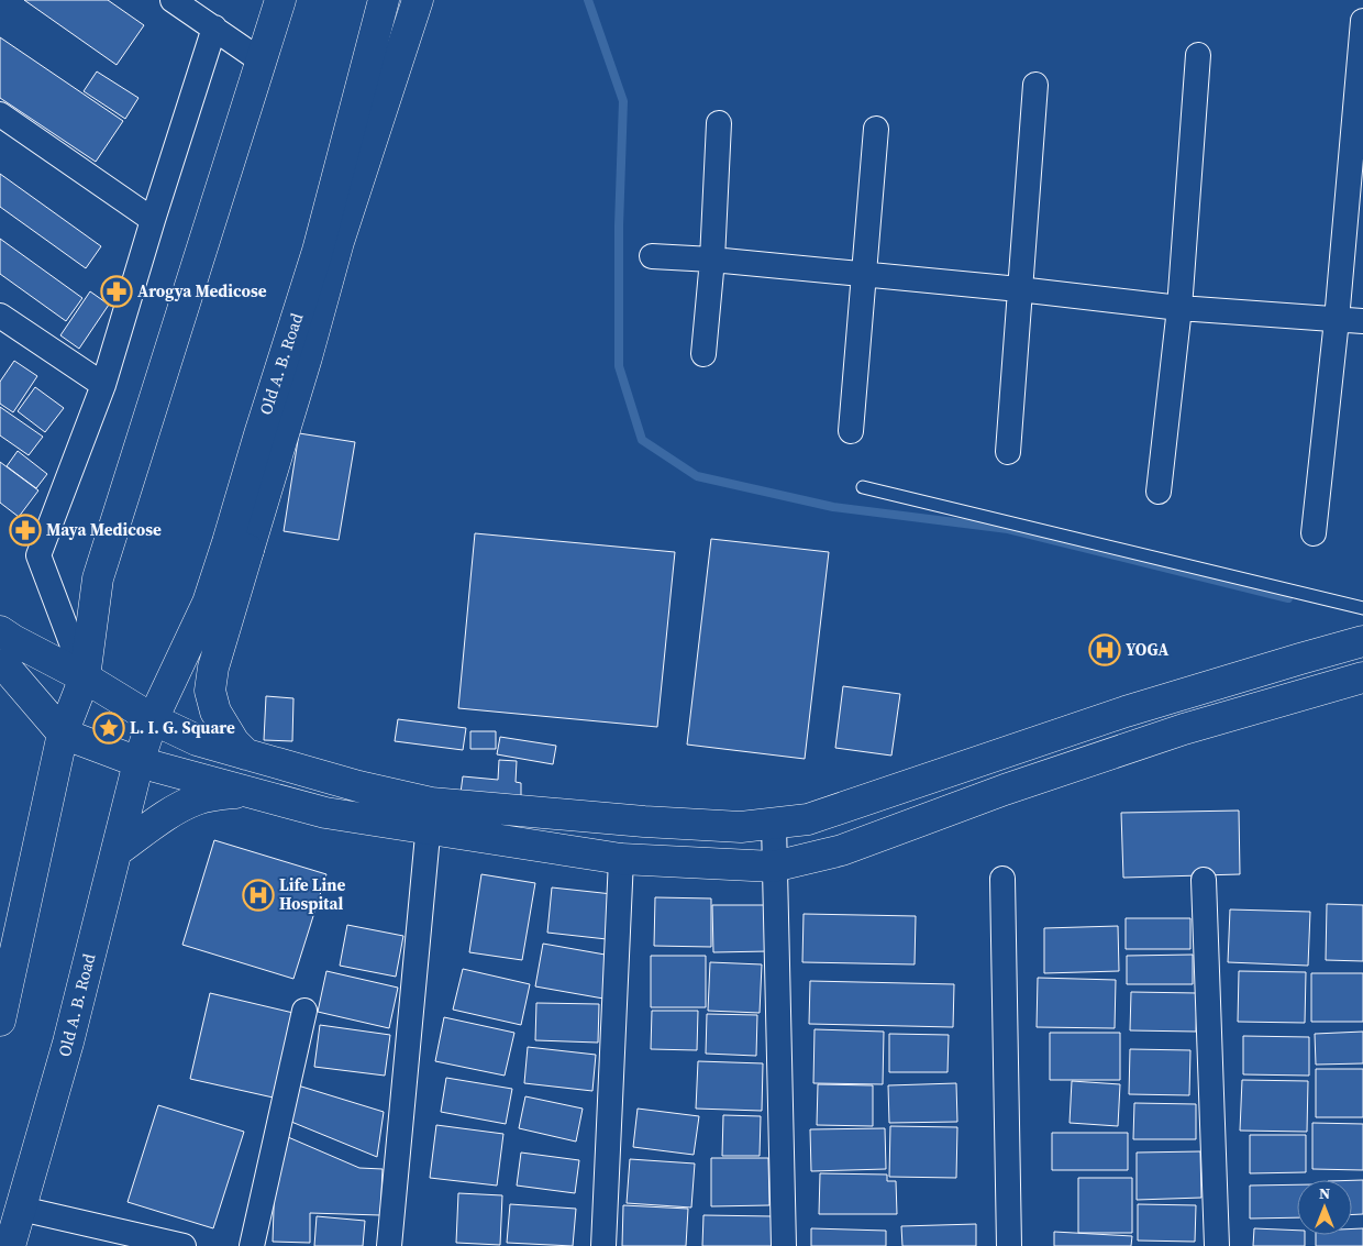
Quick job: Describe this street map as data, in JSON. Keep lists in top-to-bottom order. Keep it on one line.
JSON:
{"streets":{"main road":["Old A. B. Road"]},"places":{"pharmacy":["Arogya Medicose","Maya Medicose"],"hospital":["YOGA","Life Line Hospital"],"place":["L. I. G. Square"]},"north":"top"}
